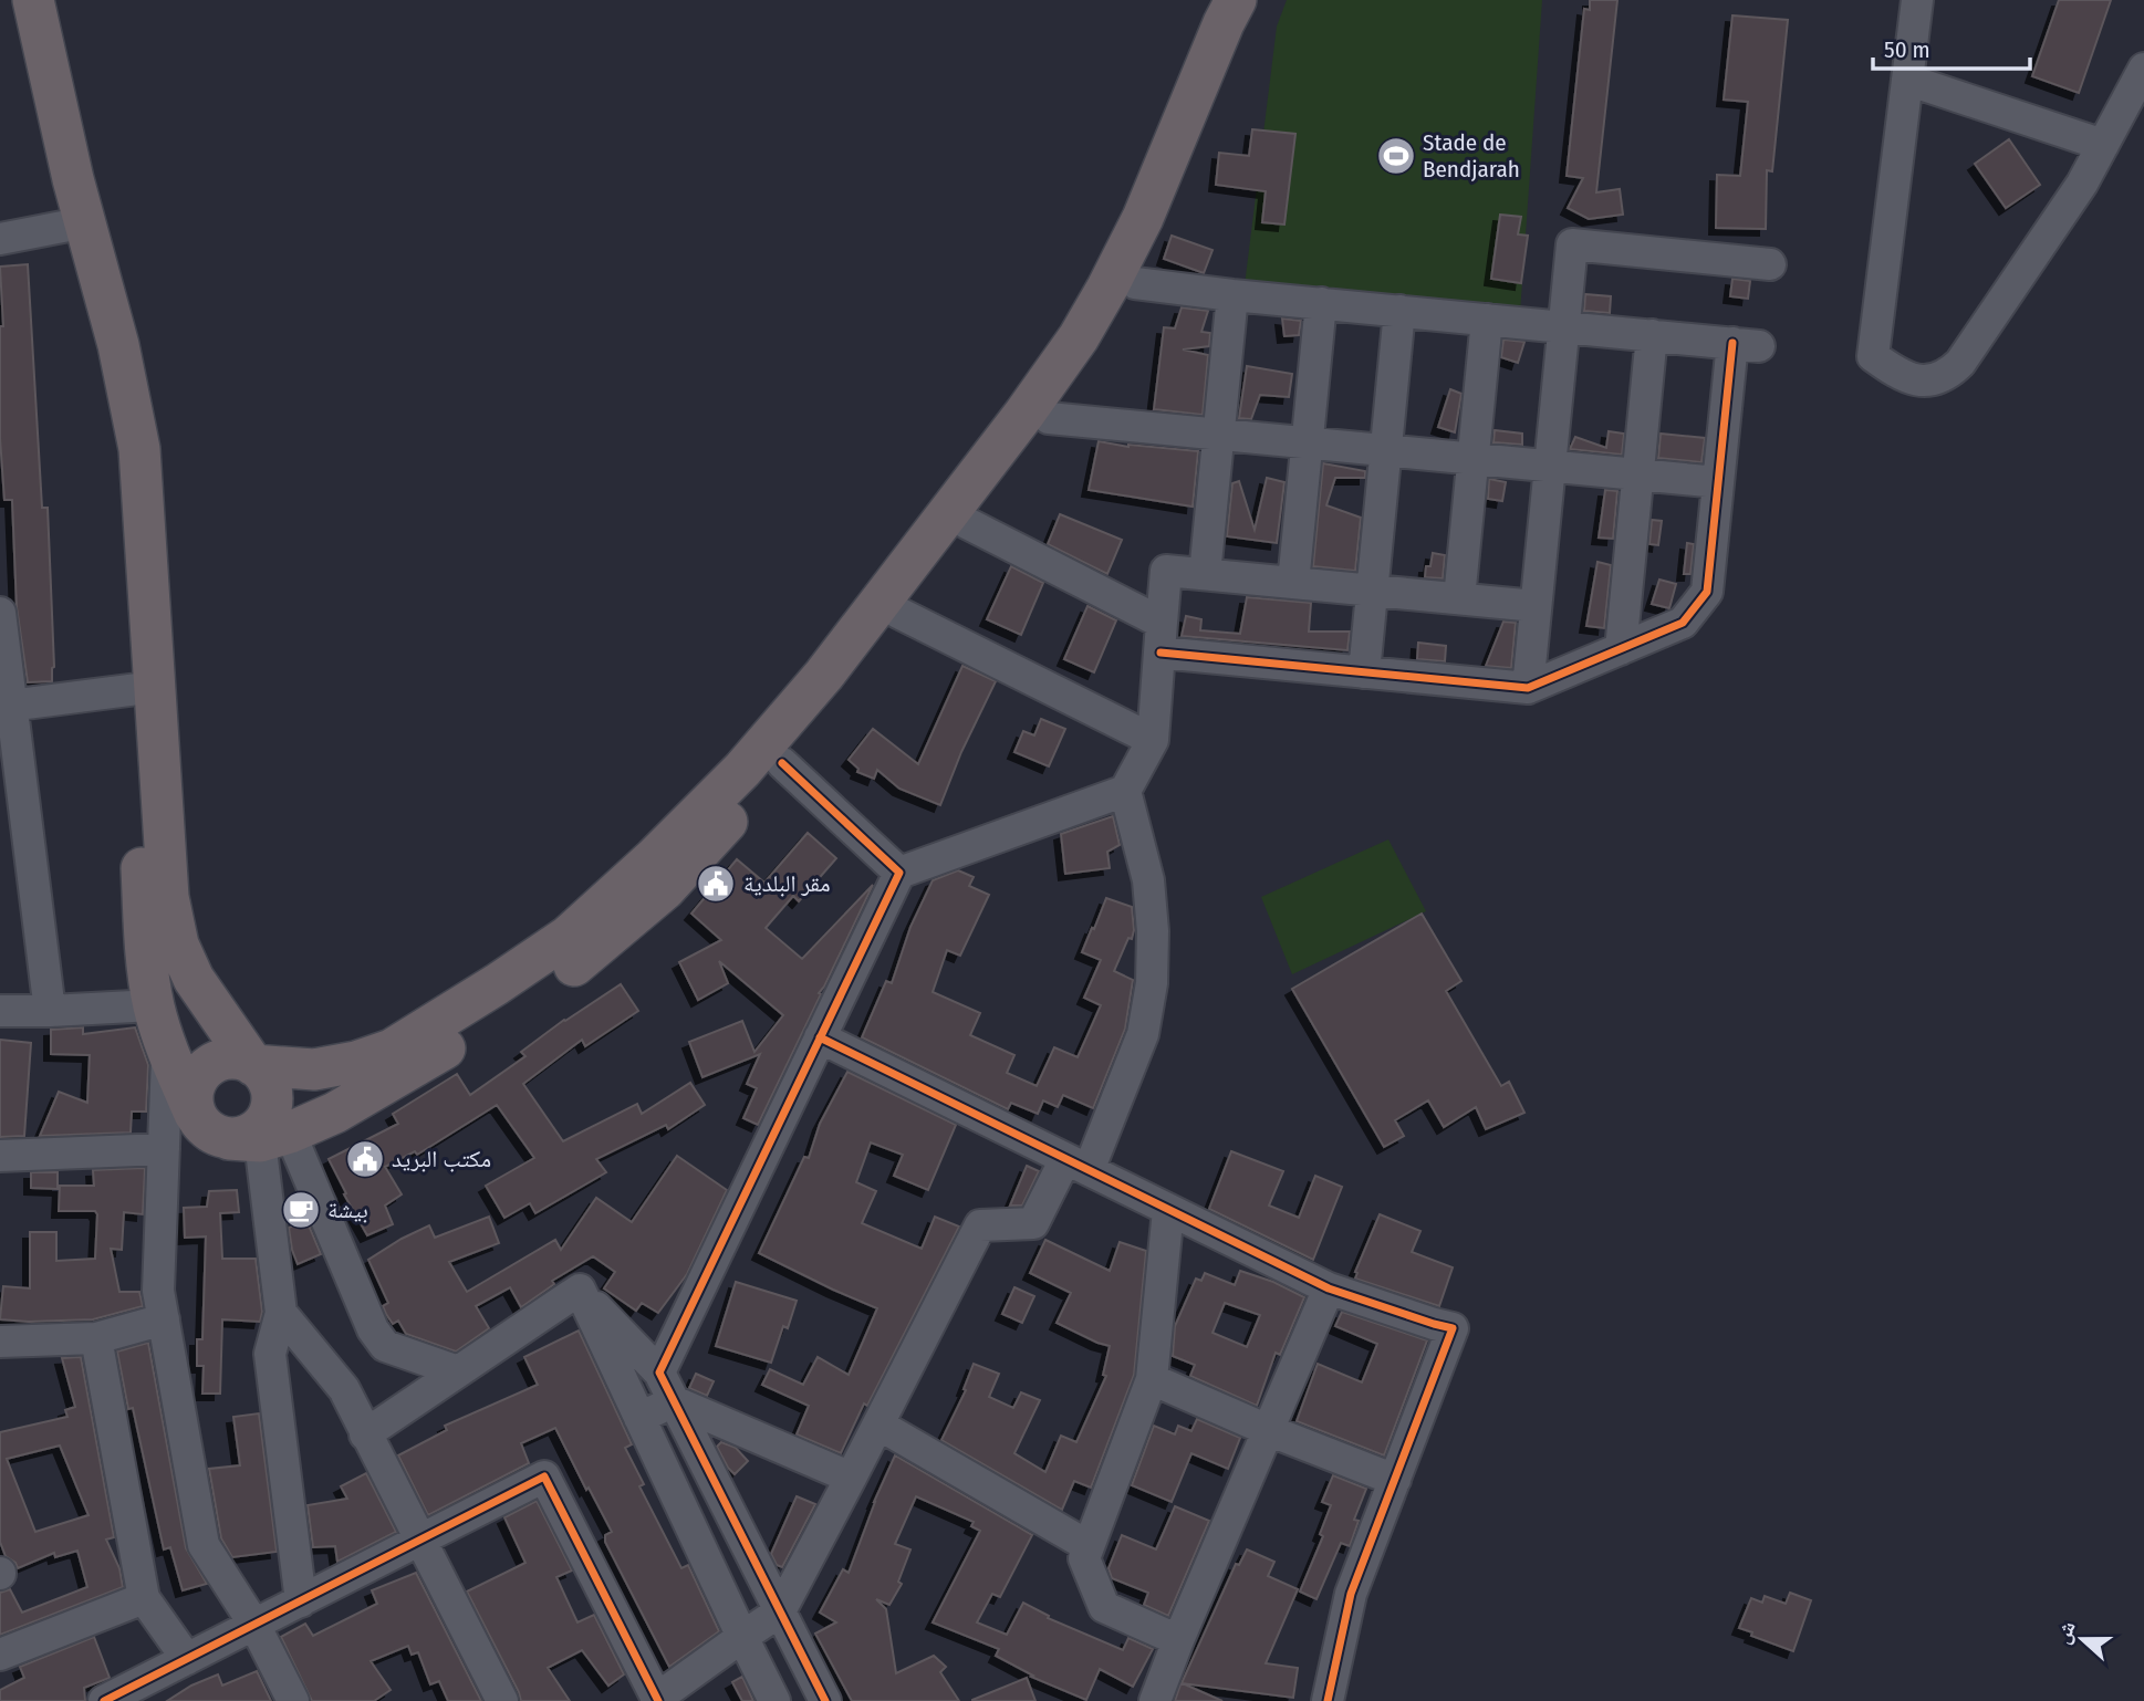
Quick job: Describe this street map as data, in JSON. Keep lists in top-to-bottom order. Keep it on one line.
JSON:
{"places":{"sports":["Stade de Bendjarah"],"public building":["مقر البلدية","مكتب البريد"],"cafe":["بيشة"]},"scale_bar":"50 m","north":"left"}
